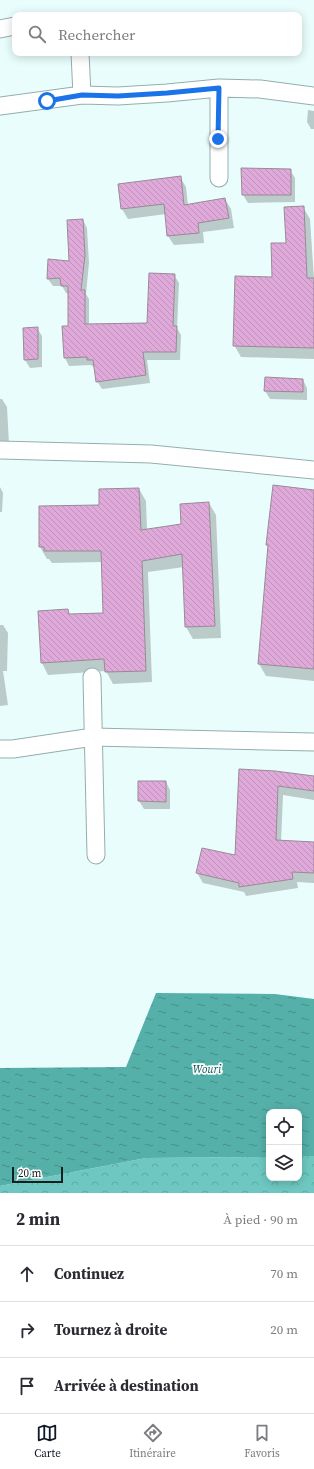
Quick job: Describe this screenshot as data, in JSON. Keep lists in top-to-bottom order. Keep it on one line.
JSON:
{"water":["Wouri"],"scale_bar":"20 m","page":{"search":"Rechercher","scale":"20 m","heading":["2 min","À pied · 90 m"],"list":[["Continuez","70 m"],["Tournez à droite","20 m"],"Arrivée à destination"],"nav":["Carte","Itinéraire","Favoris"]}}
